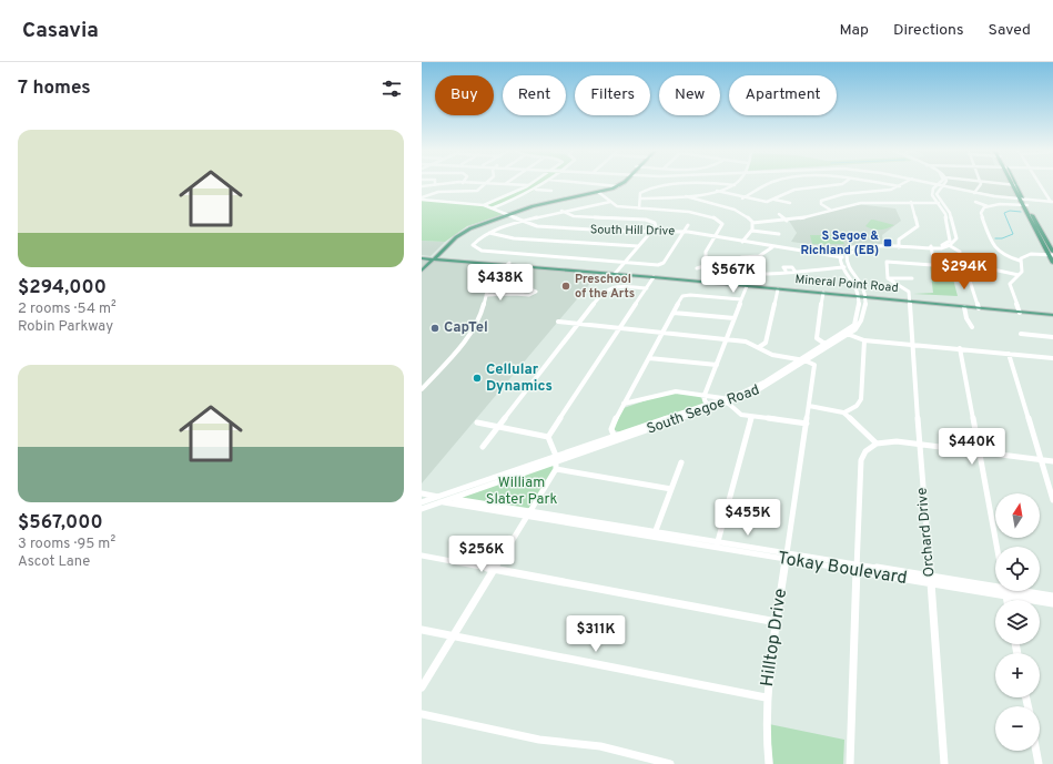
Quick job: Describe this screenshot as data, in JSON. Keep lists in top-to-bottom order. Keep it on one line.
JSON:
{"streets":{"main road":["Mineral Point Road"],"street":["South Hill Drive","South Segoe Road","Orchard Drive","Tokay Boulevard","Hilltop Drive"]},"crossings":[["South Hill Drive","South Segoe Road"],["Mineral Point Road","South Segoe Road"],["Mineral Point Road","Orchard Drive"],["South Segoe Road","Tokay Boulevard"],["South Segoe Road","Hilltop Drive"],["Orchard Drive","Tokay Boulevard"],["Tokay Boulevard","Hilltop Drive"]],"parks":["William Slater Park"],"places":{"transit":["S Segoe & Richland (EB)"],"other":["Preschool of the Arts","CapTel","Cellular Dynamics"]},"north":"top","page":{"header":"Casavia","nav":["Map","Directions","Saved"],"heading":"7 homes","chip":["Buy","Rent","Filters","New","Apartment"],"list":[{"name":"$294,000","note":"2 rooms · 54 m² · Robin Parkway"},{"name":"$567,000","note":"3 rooms · 95 m² · Ascot Lane"}],"price":["$294K","$567K","$438K","$440K","$455K","$256K","$311K"],"map_buttons":["+","−"]}}
